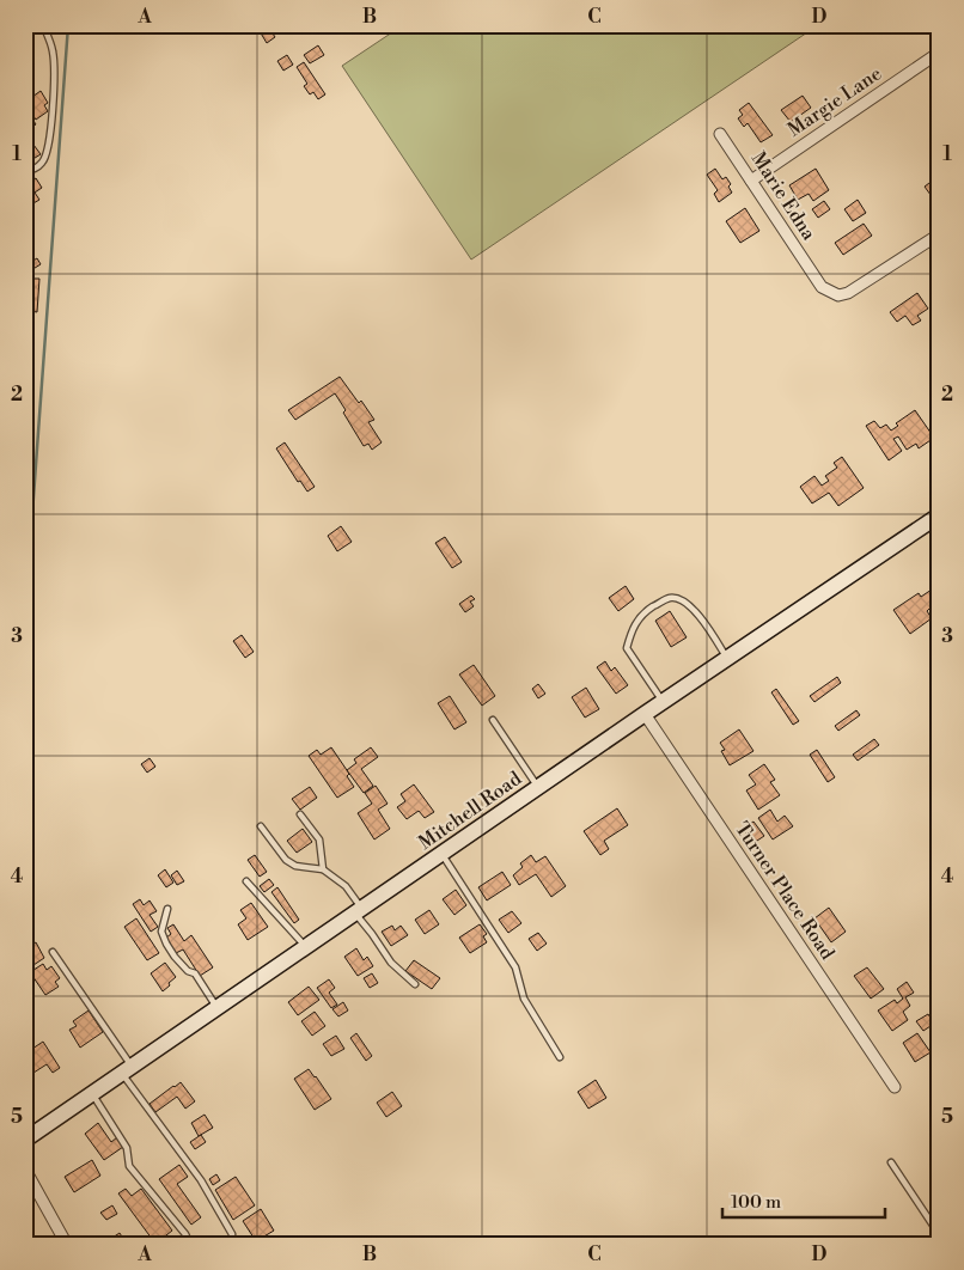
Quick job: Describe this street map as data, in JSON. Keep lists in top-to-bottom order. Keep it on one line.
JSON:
{"streets":{"street":["Margie Lane","Marie Edna","Mitchell Road","Turner Place Road"]},"crossings":[["Margie Lane","Marie Edna"],["Mitchell Road","Turner Place Road"]],"scale_bar":"100 m","grid":{"columns":["A","B","C","D"],"rows":["1","2","3","4","5"]}}
